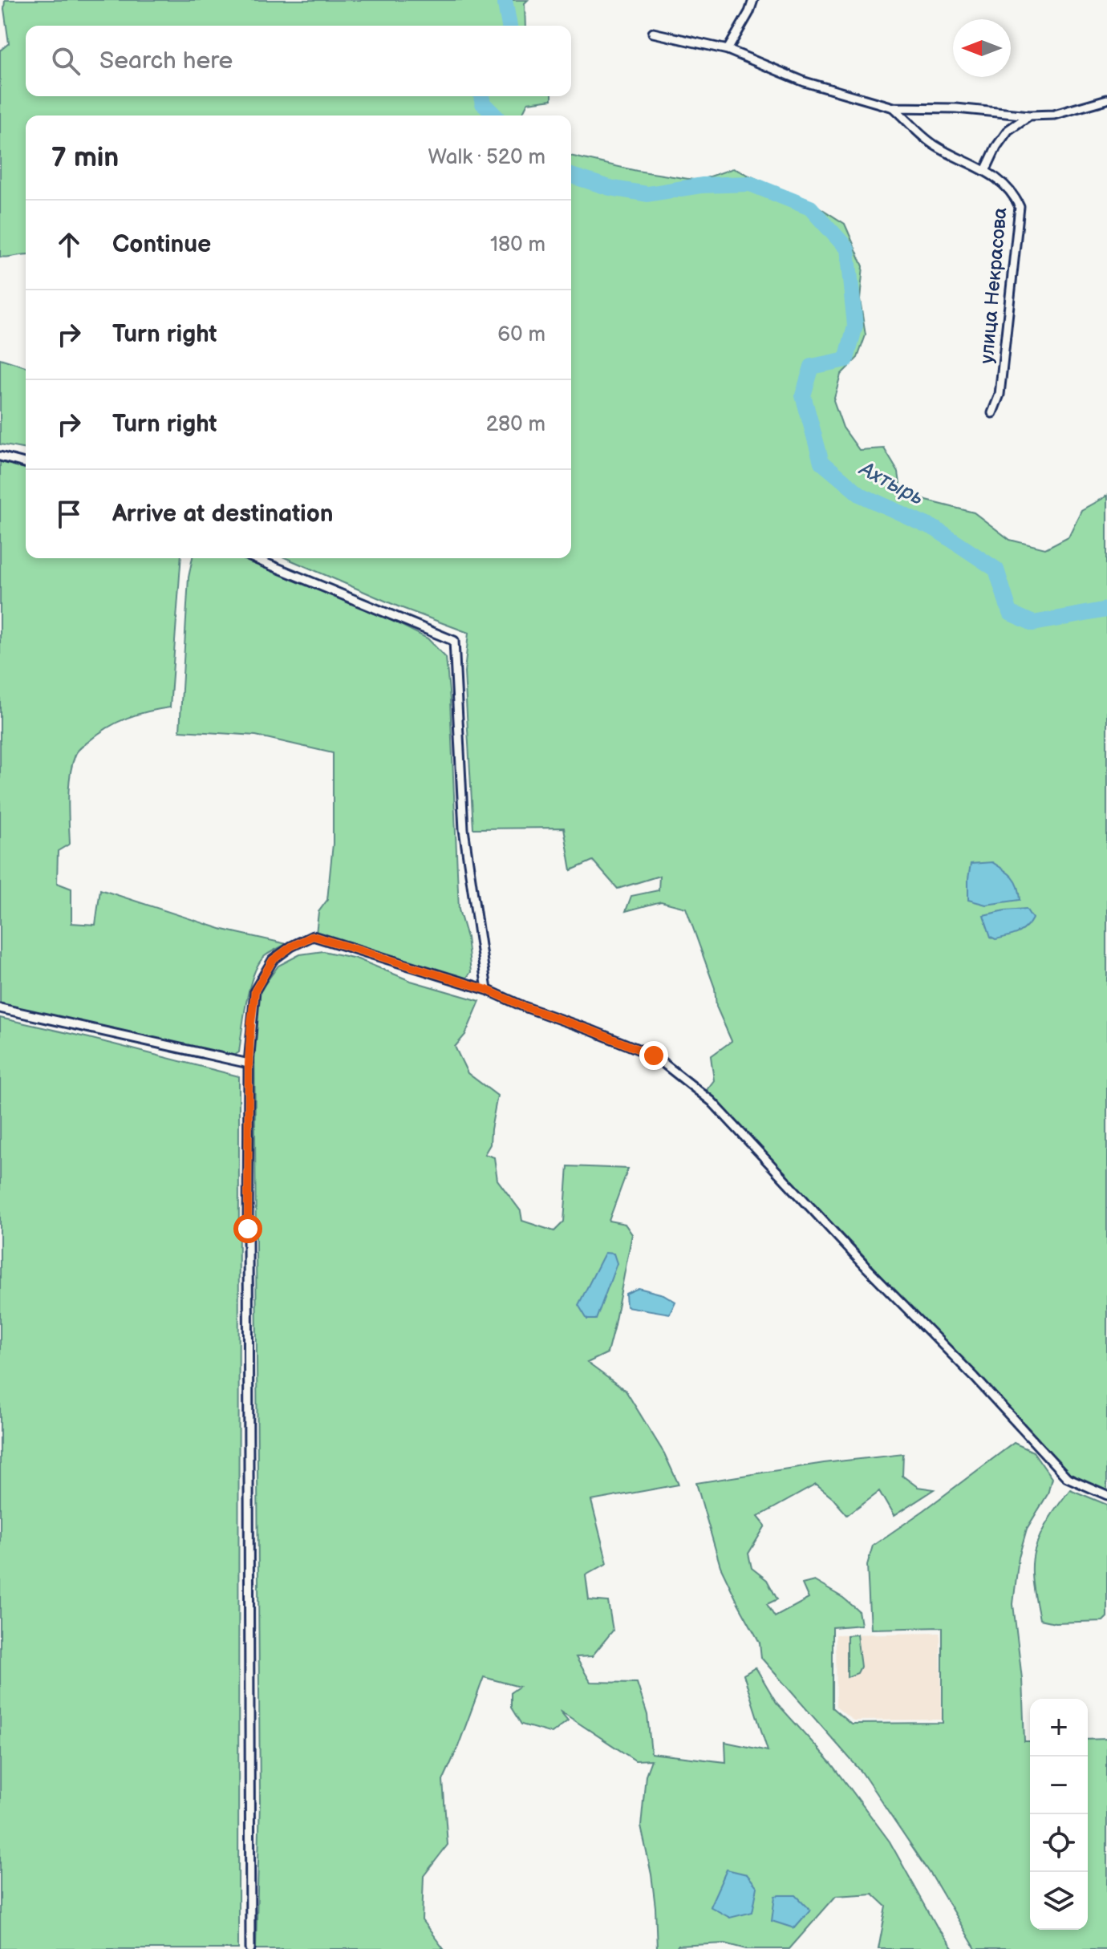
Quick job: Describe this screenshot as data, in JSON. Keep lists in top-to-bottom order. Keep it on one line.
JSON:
{"streets":{"street":["улица Некрасова"]},"water":["Ахтырь"],"north":"left","page":{"search":"Search here","heading":["7 min","Walk · 520 m"],"list":[["Continue","180 m"],["Turn right","60 m"],["Turn right","280 m"],"Arrive at destination"],"map_buttons":["+","−"]}}
